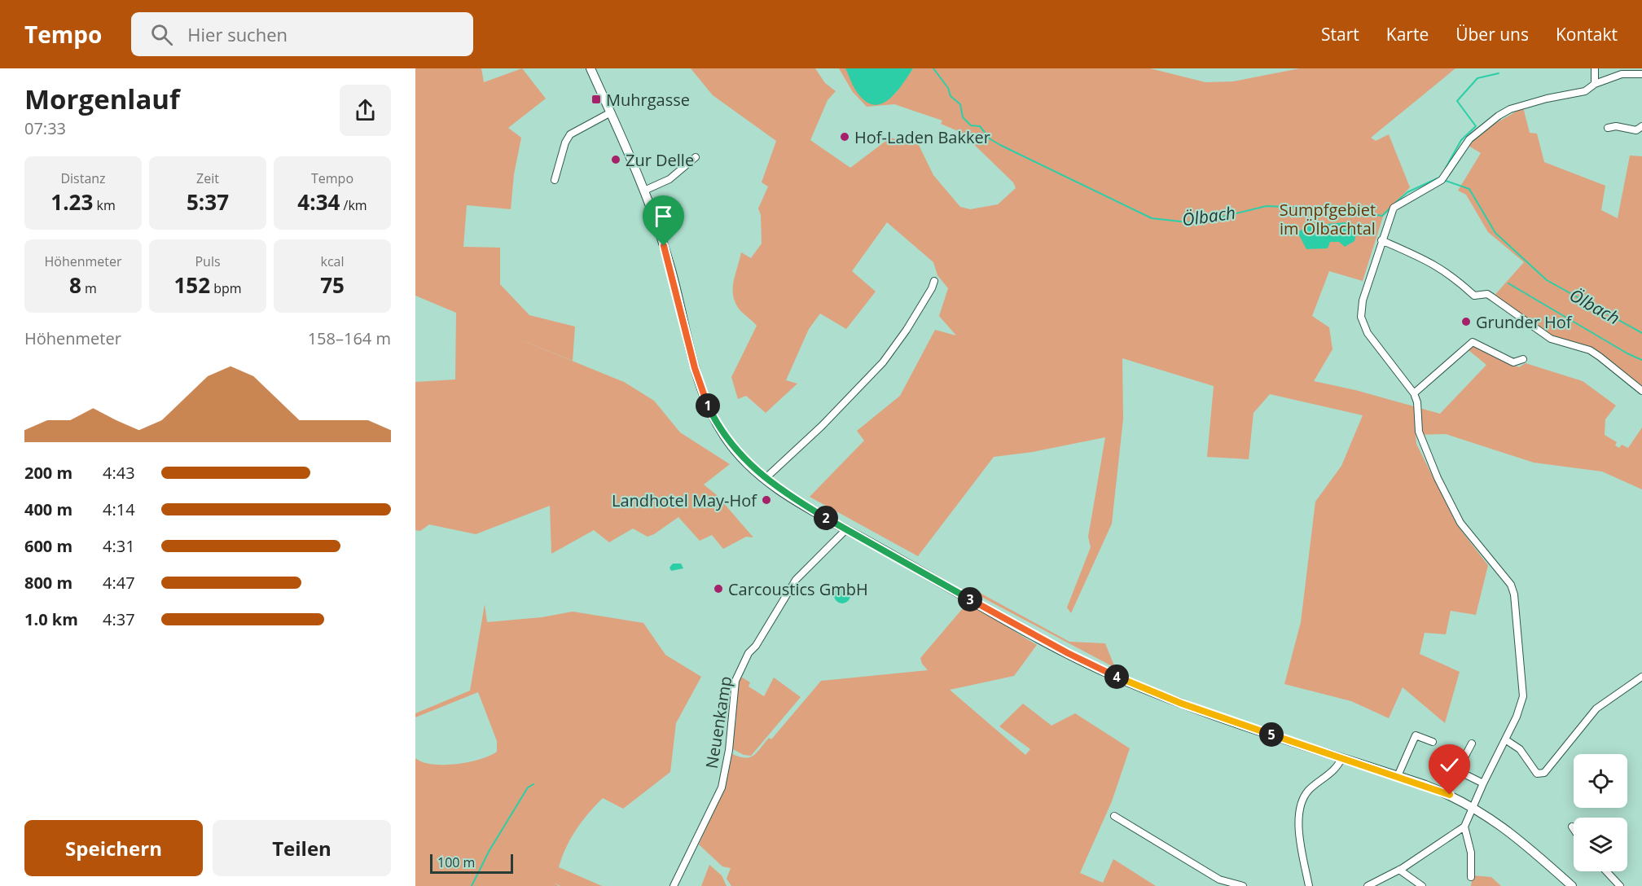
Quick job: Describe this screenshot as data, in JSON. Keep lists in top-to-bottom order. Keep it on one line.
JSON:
{"streets":{"street":["Neuenkamp"]},"water":["Ölbach"],"parks":["Sumpfgebiet im Ölbachtal"],"places":{"transit":["Muhrgasse"],"other":["Hof-Laden Bakker","Zur Delle","Grunder Hof","Landhotel May-Hof","Carcoustics GmbH"]},"scale_bar":"100 m","page":{"header":"Tempo","search":"Hier suchen","nav":["Start","Karte","Über uns","Kontakt"],"heading":["Morgenlauf","07:33"],"stats":[["Distanz","1.23 km"],["Zeit","5:37"],["Tempo","4:34 /km"],["Höhenmeter","8 m"],["Puls","152 bpm"],["kcal","75"]],"chart":["Höhenmeter","158–164 m"],"pins":["1","2","3","4","5"],"list":[{"name":"200 m","note":"4:43"},{"name":"400 m","note":"4:14"},{"name":"600 m","note":"4:31"},{"name":"800 m","note":"4:47"},{"name":"1.0 km","note":"4:37"}],"buttons":["Speichern","Teilen"],"scale":"100 m"}}
